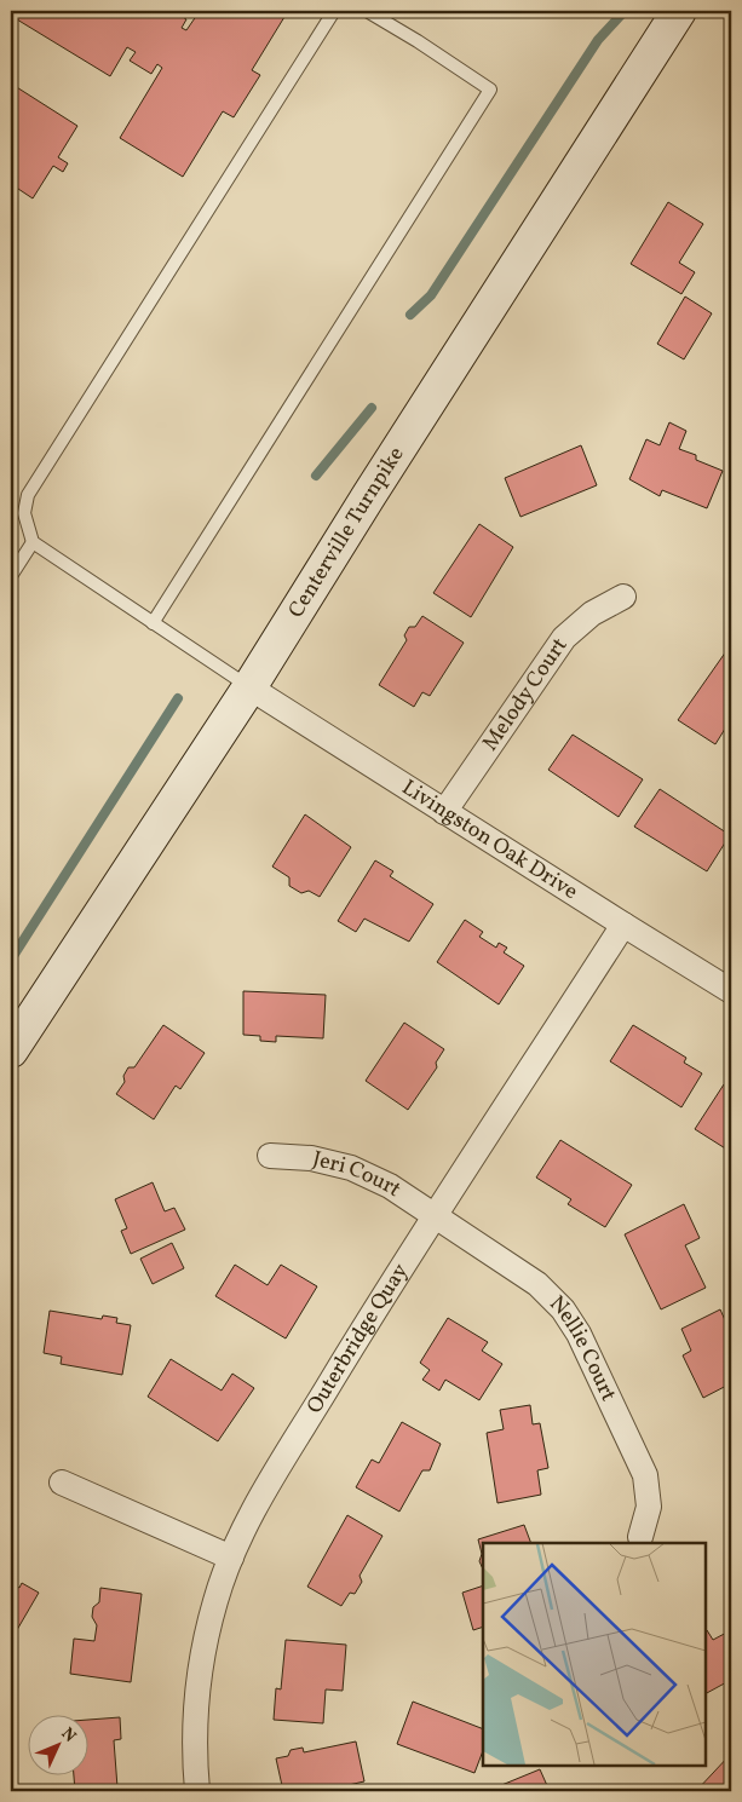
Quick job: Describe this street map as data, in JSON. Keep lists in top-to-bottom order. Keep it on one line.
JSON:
{"streets":{"main road":["Centerville Turnpike"],"street":["Melody Court","Livingston Oak Drive","Jeri Court","Outerbridge Quay","Nellie Court"]},"crossings":[["Centerville Turnpike","Livingston Oak Drive"],["Melody Court","Livingston Oak Drive"],["Livingston Oak Drive","Outerbridge Quay"],["Jeri Court","Outerbridge Quay"],["Jeri Court","Nellie Court"],["Outerbridge Quay","Nellie Court"]],"north":"top right"}
